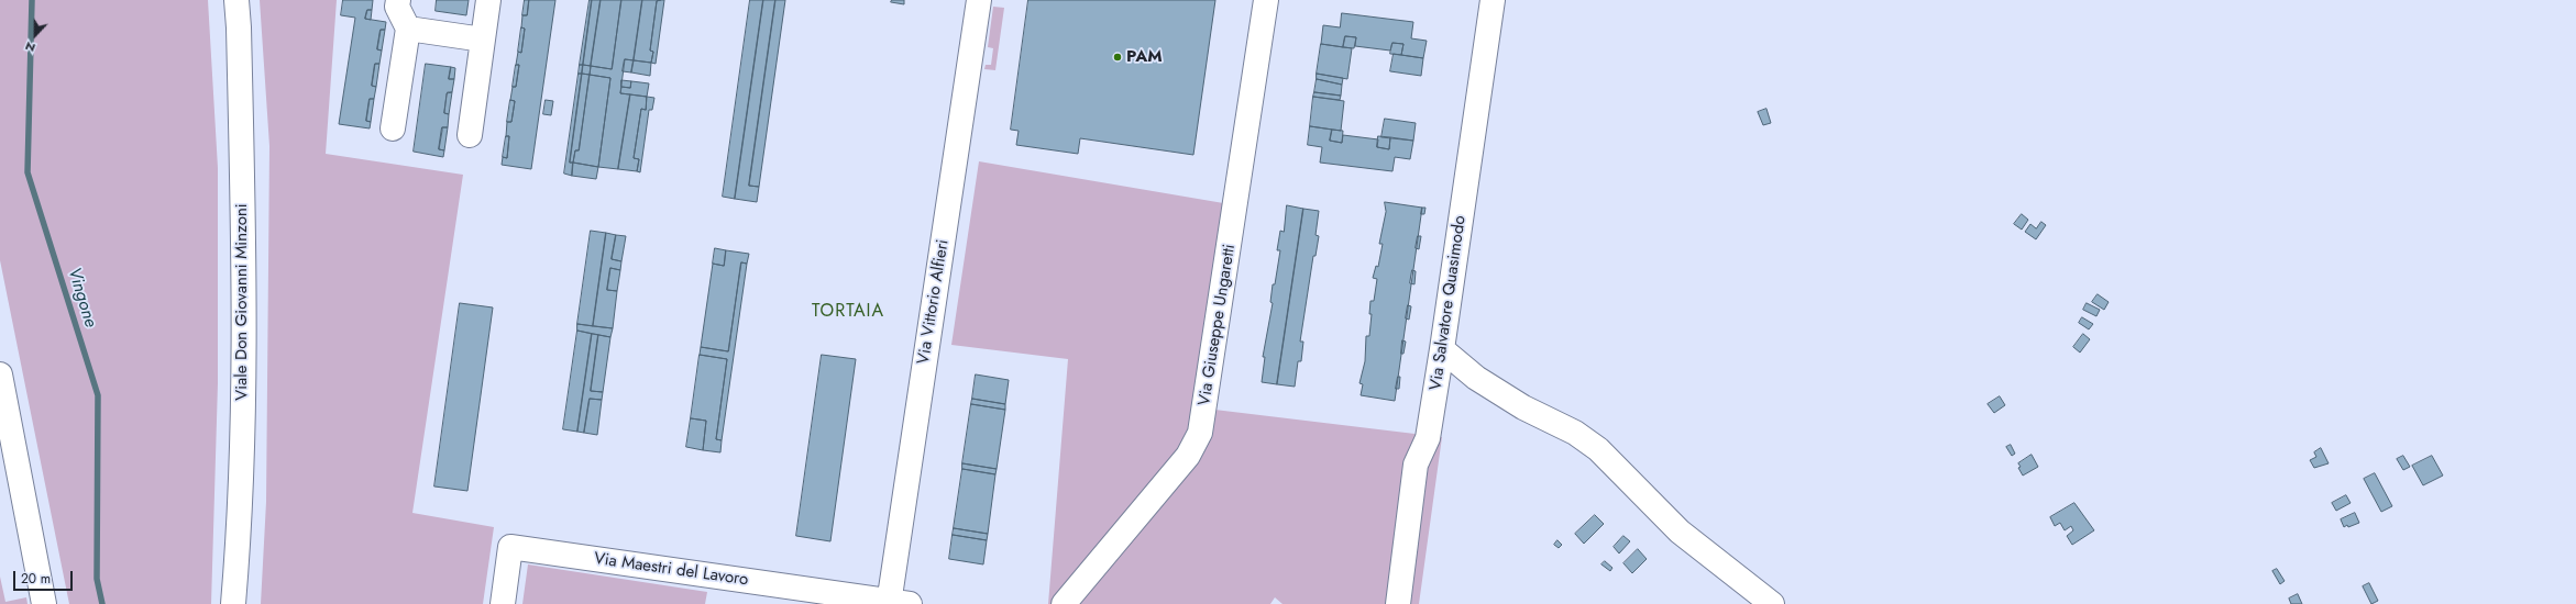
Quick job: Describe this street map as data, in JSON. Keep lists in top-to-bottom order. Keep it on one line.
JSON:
{"streets":{"street":["Viale Don Giovanni Minzoni","Via Vittorio Alfieri","Via Salvatore Quasimodo","Via Giuseppe Ungaretti","Via Maestri del Lavoro"]},"crossings":[["Via Vittorio Alfieri","Via Maestri del Lavoro"]],"districts":["TORTAIA"],"water":["Vingone"],"places":["PAM"],"scale_bar":"20 m","north":"bottom"}
